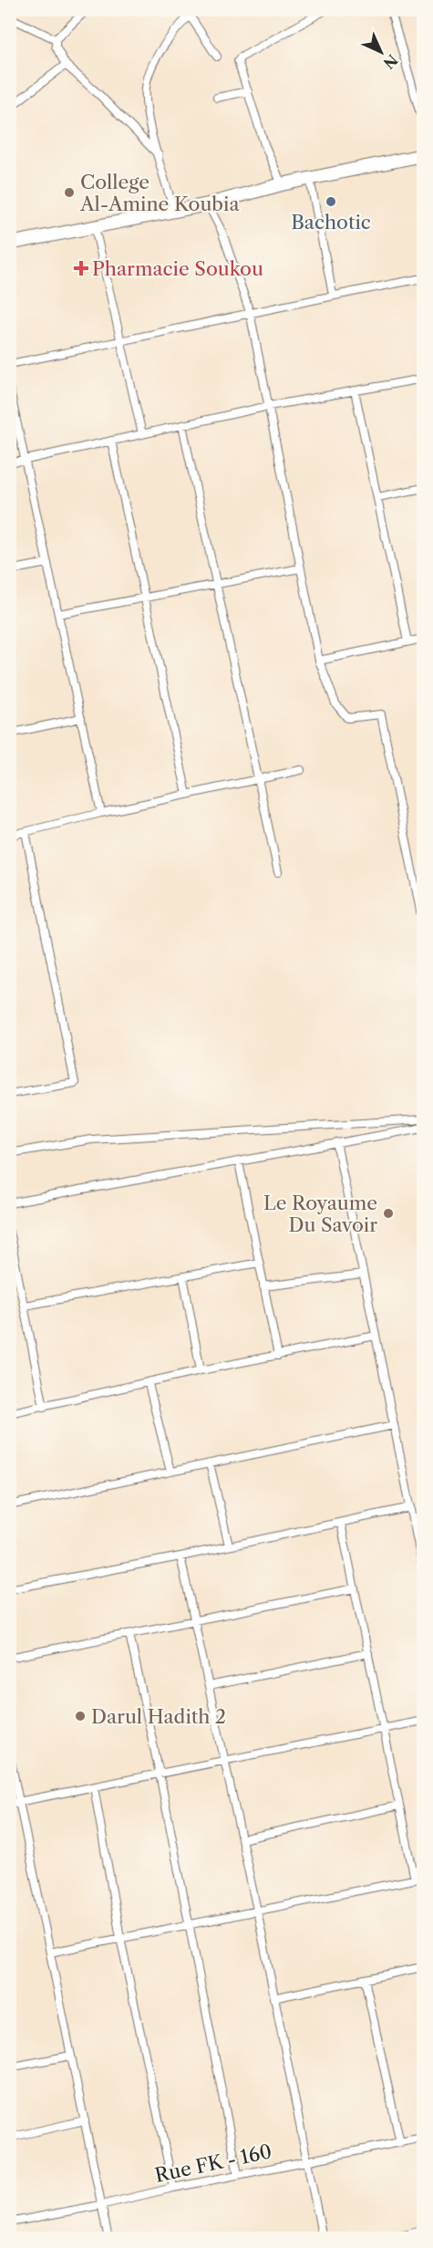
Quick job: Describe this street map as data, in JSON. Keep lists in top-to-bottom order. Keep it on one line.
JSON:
{"streets":{"street":["Rue FK - 160"]},"places":{"other":["College Al-Amine Koubia","Bachotic","Le Royaume Du Savoir","Darul Hadith 2"],"health":["Pharmacie Soukou"]},"north":"bottom right"}
